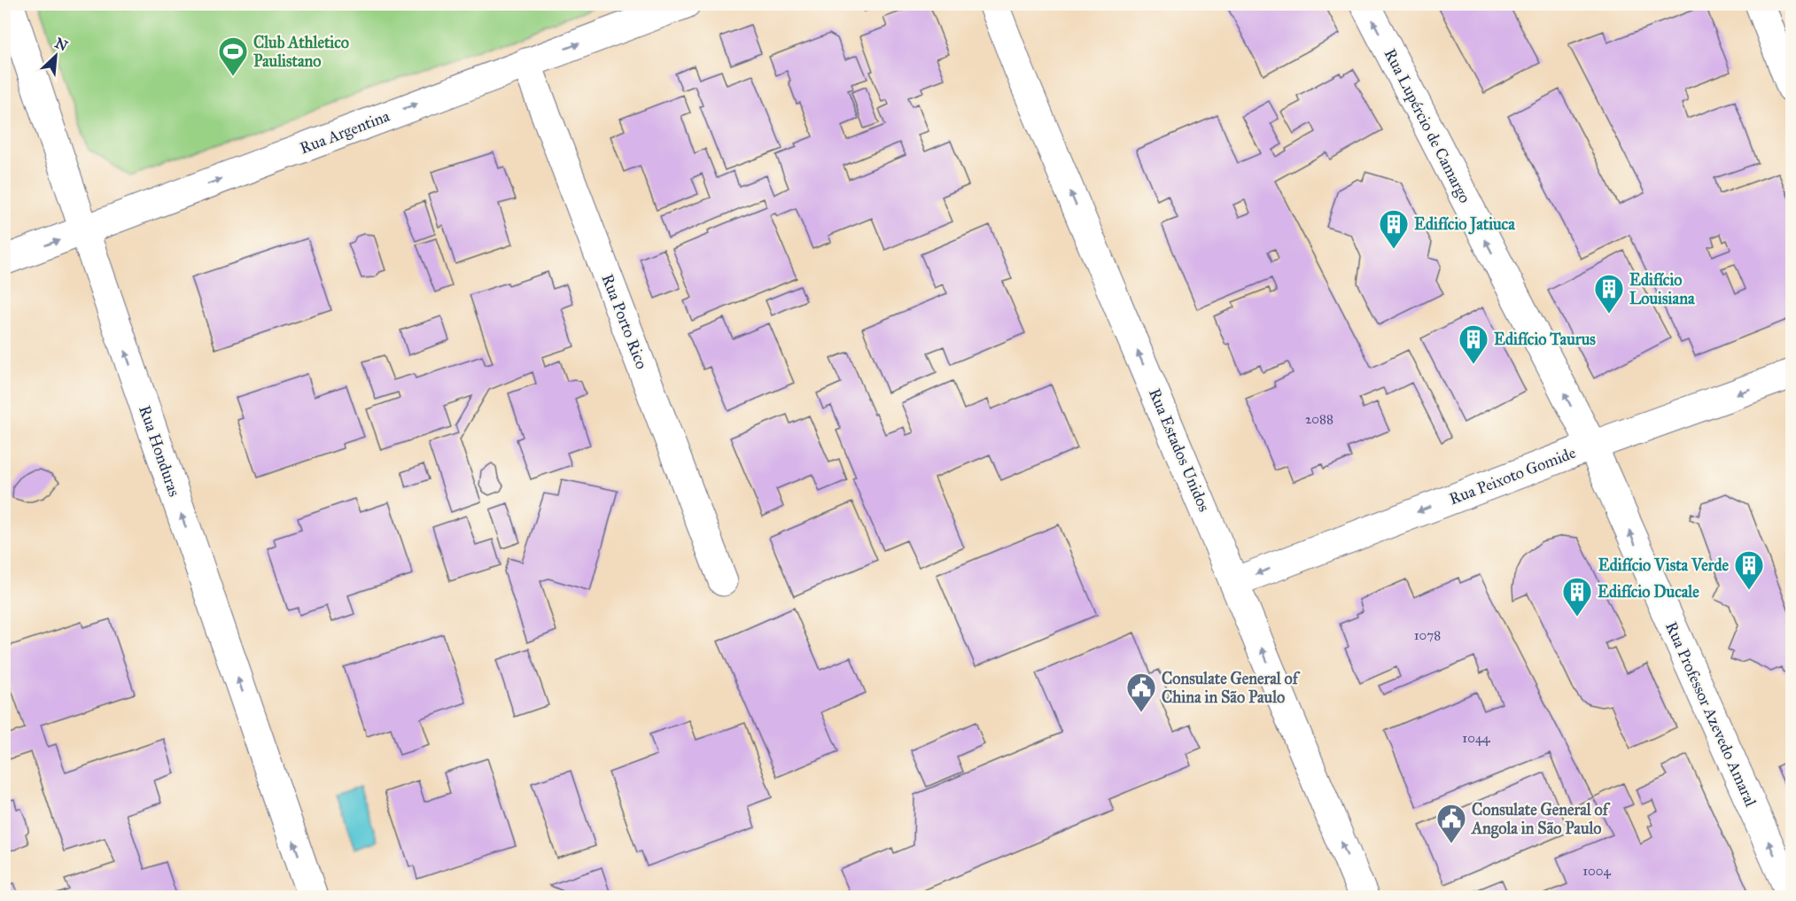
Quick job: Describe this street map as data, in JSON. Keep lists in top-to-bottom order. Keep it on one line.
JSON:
{"streets":{"street":["Rua Lupércio de Camargo","Rua Argentina","Rua Porto Rico","Rua Estados Unidos","Rua Honduras","Rua Peixoto Gomide","Rua Professor Azevedo Amaral"]},"crossings":[["Rua Lupércio de Camargo","Rua Peixoto Gomide"],["Rua Lupércio de Camargo","Rua Professor Azevedo Amaral"],["Rua Argentina","Rua Porto Rico"],["Rua Argentina","Rua Honduras"],["Rua Estados Unidos","Rua Peixoto Gomide"],["Rua Peixoto Gomide","Rua Professor Azevedo Amaral"]],"one_way":["Rua Lupércio de Camargo","Rua Argentina","Rua Estados Unidos","Rua Honduras","Rua Peixoto Gomide","Rua Professor Azevedo Amaral"],"places":{"sports":["Club Athletico Paulistano"],"building":["Edifício Jatiuca","Edifício Louisiana","Edifício Taurus","Edifício Vista Verde","Edifício Ducale"],"public building":["Consulate General of China in São Paulo","Consulate General of Angola in São Paulo"]},"house_numbers":["2088","1078","1044","1004"],"north":"top right"}
